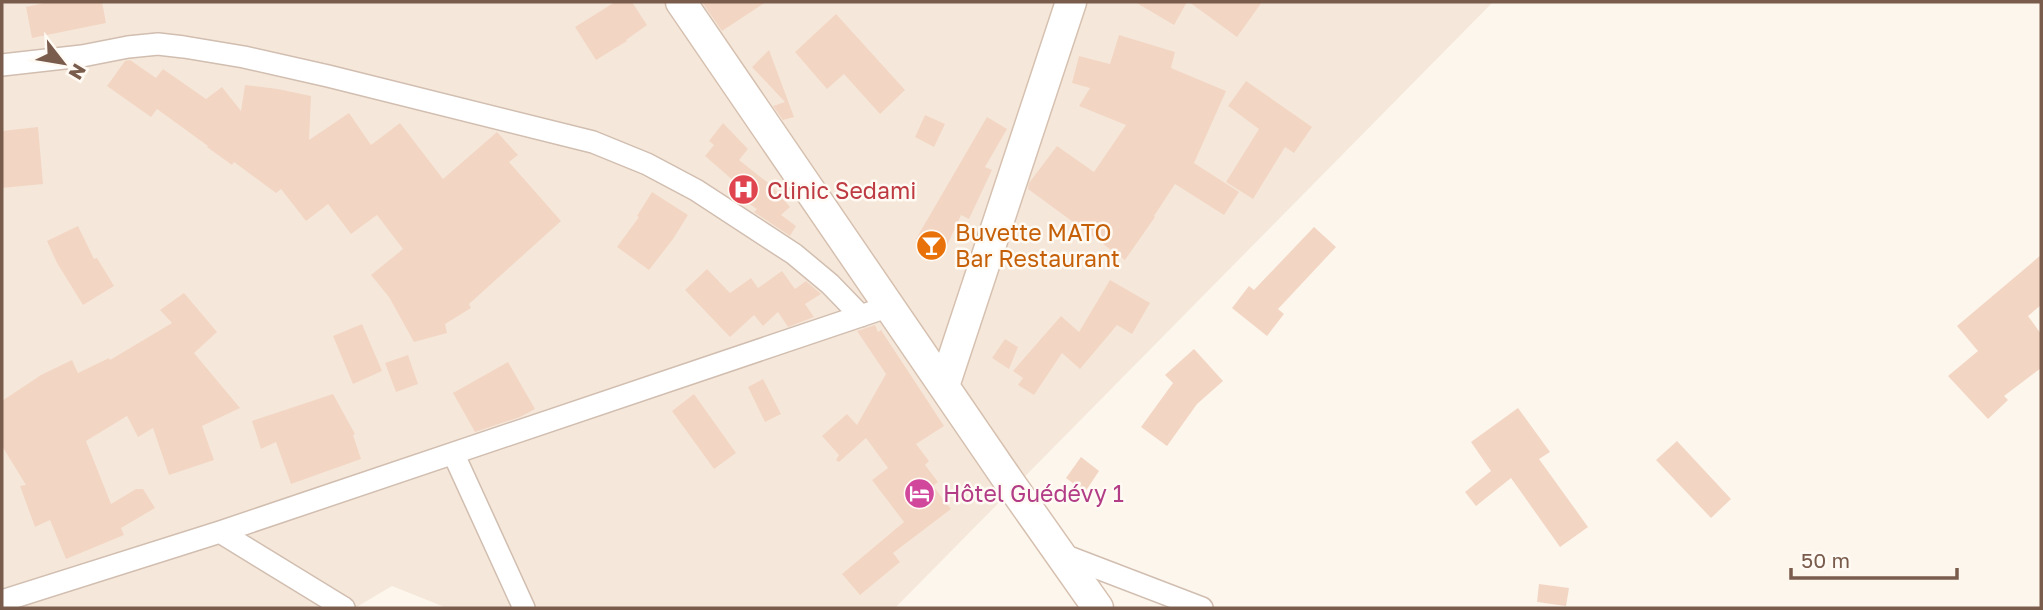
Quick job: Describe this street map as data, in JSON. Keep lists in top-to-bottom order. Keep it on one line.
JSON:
{"places":{"hospital":["Clinic Sedami"],"bar":["Buvette MATO Bar Restaurant"],"hotel":["Hôtel Guédévy 1"]},"scale_bar":"50 m","north":"bottom right"}
